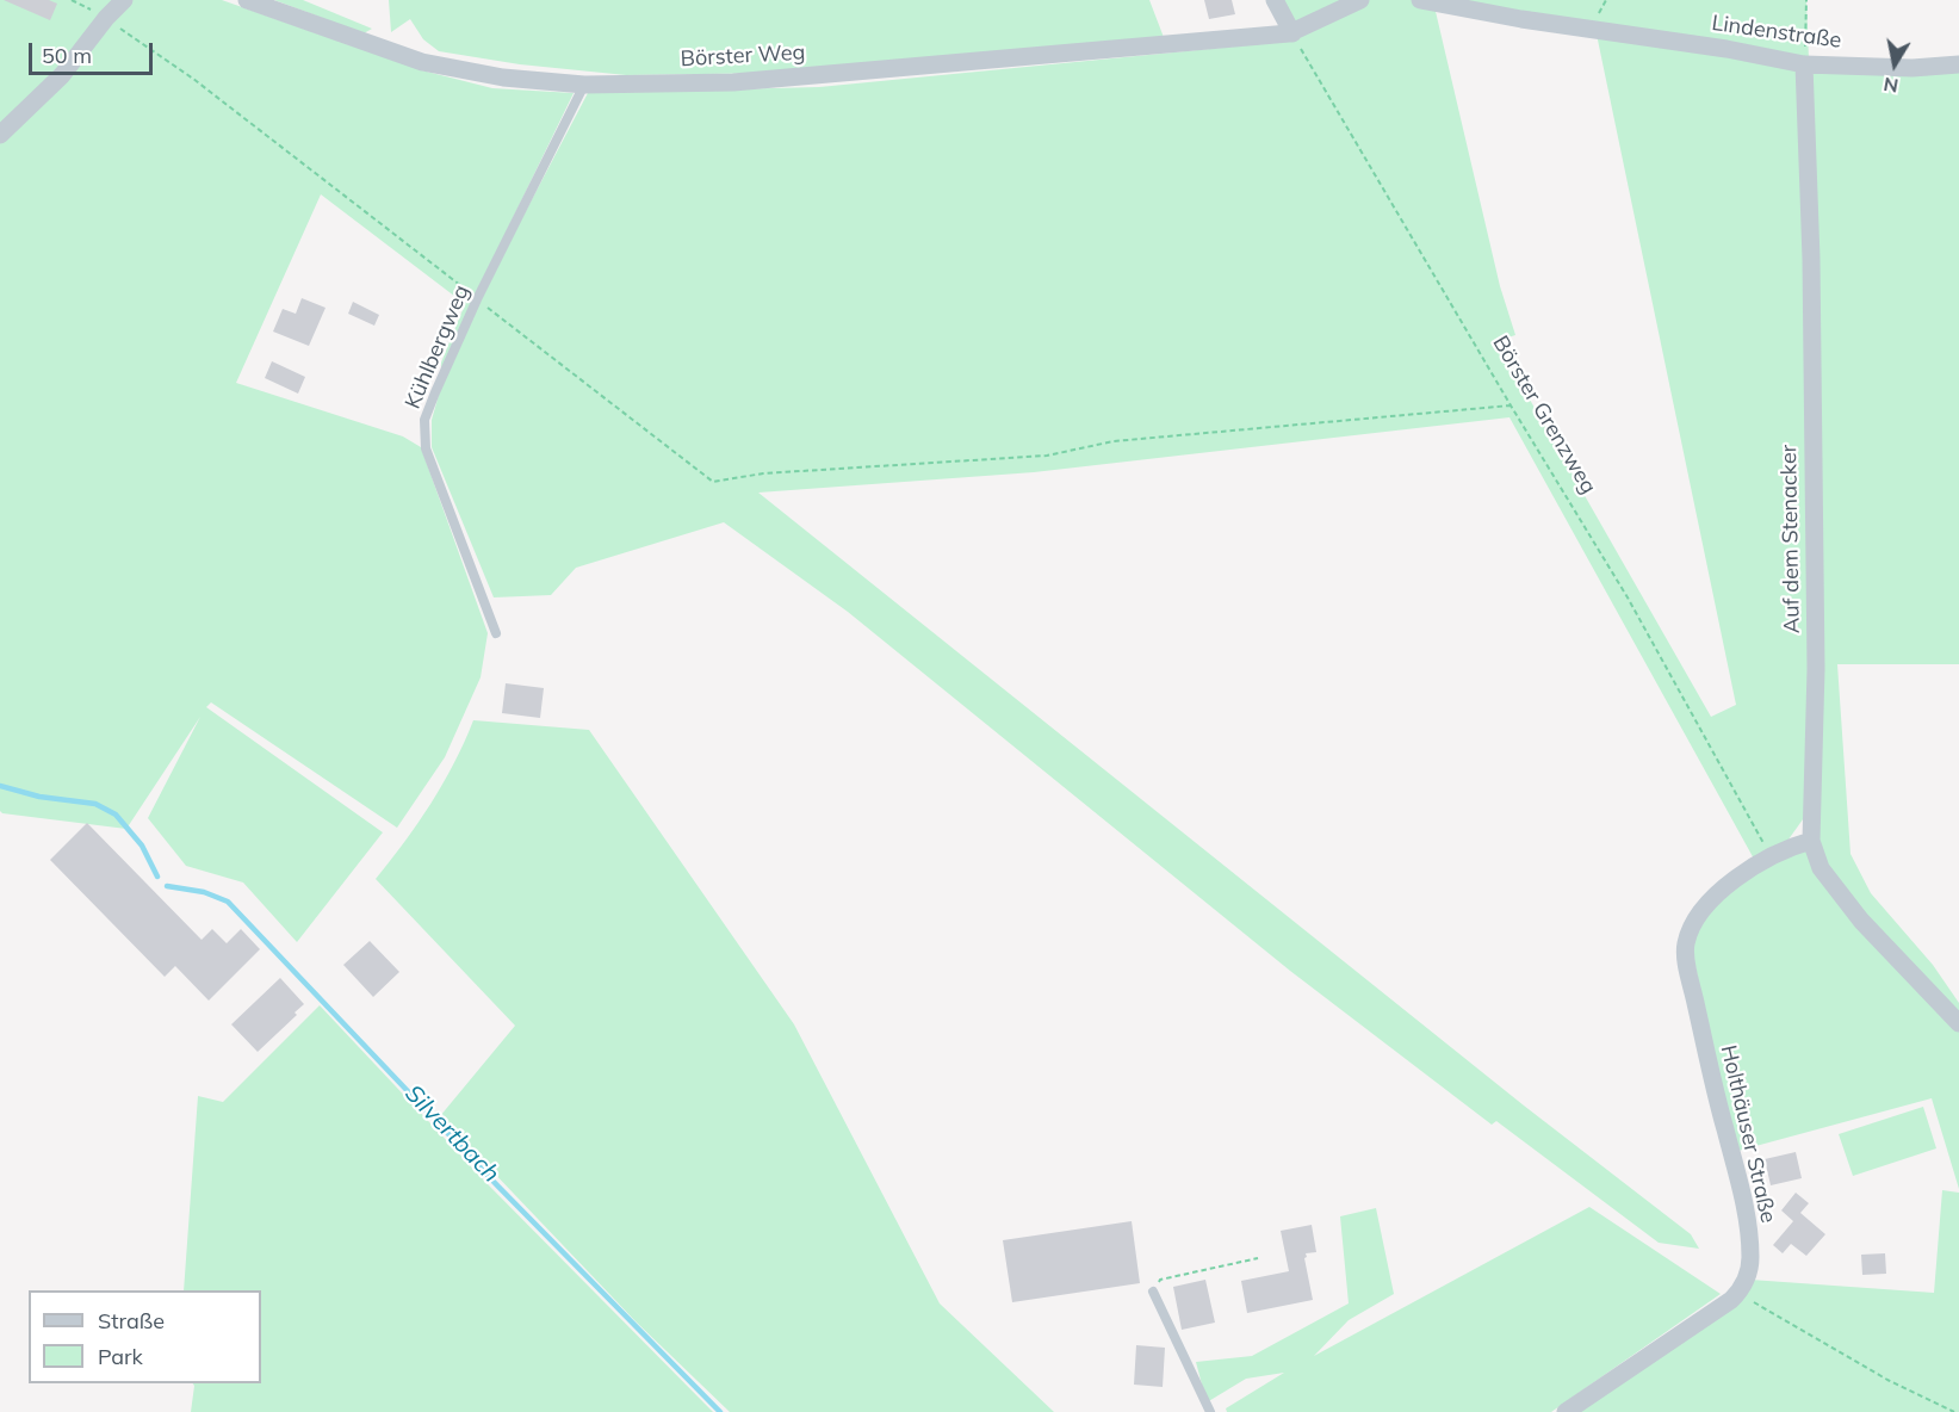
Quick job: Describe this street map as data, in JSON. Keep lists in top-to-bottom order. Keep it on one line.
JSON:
{"streets":{"street":["Lindenstraße","Börster Weg","Auf dem Stenacker","Holthäuser Straße"],"lane":["Kühlbergweg"],"path":["Börster Grenzweg"]},"crossings":[["Lindenstraße","Auf dem Stenacker"],["Börster Weg","Kühlbergweg"],["Börster Weg","Börster Grenzweg"],["Börster Grenzweg","Holthäuser Straße"],["Auf dem Stenacker","Holthäuser Straße"]],"water":["Silvertbach"],"legend":["Straße","Park"],"scale_bar":"50 m","north":"bottom"}
